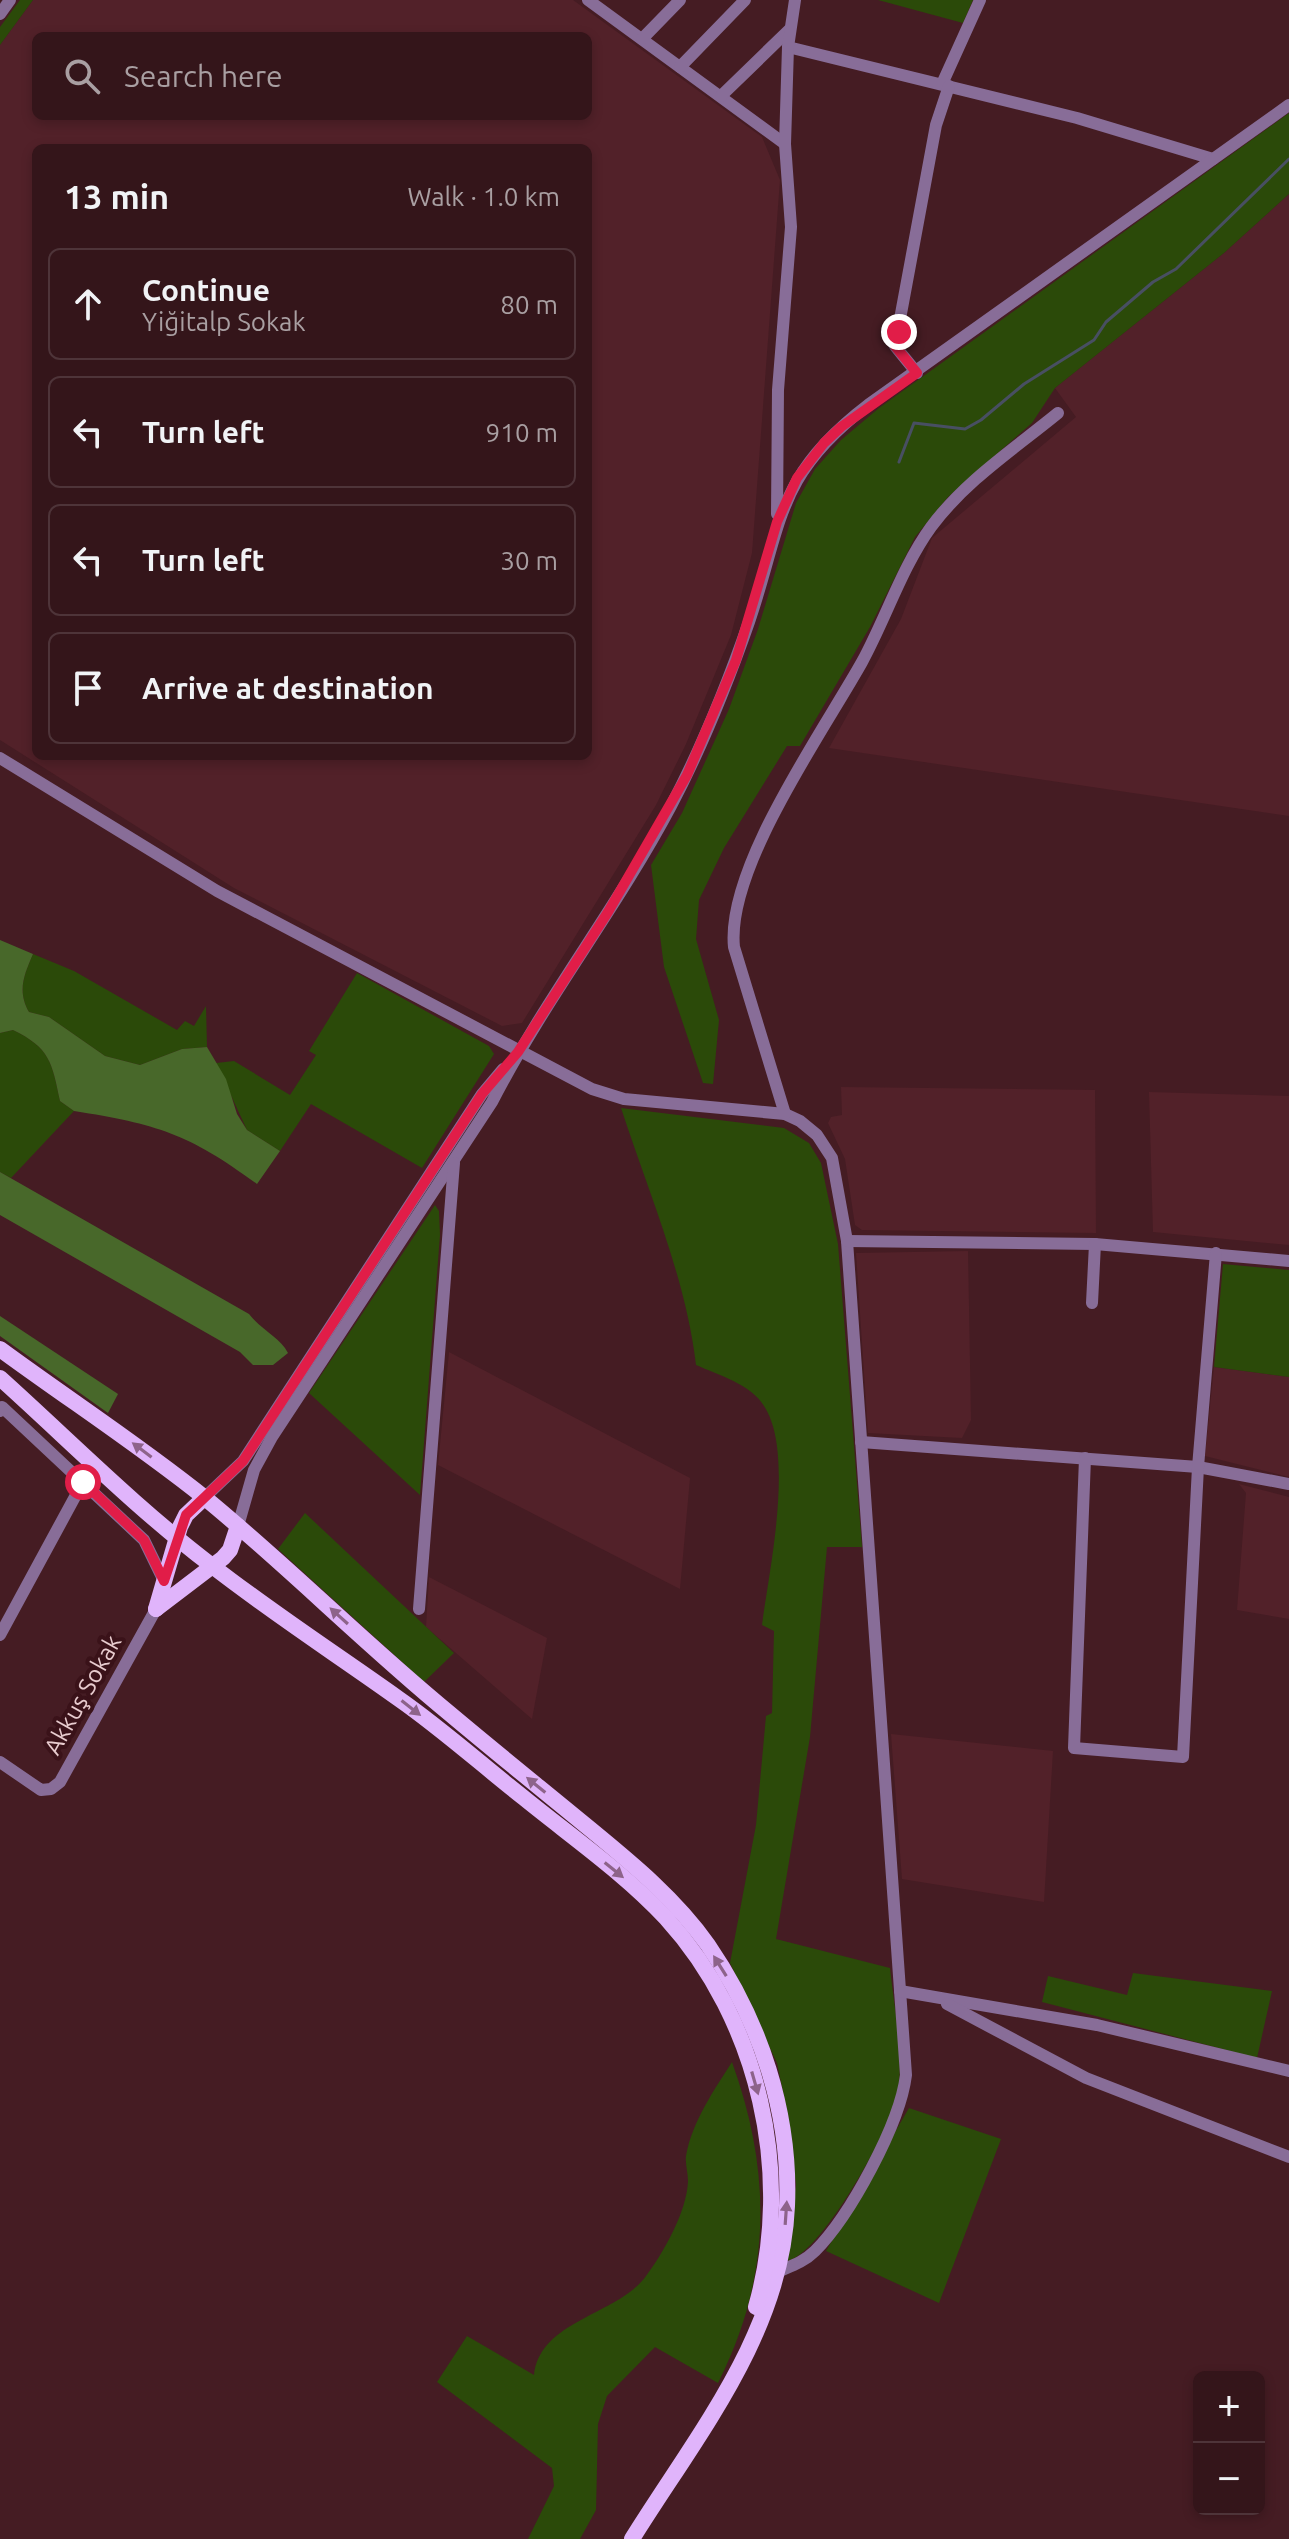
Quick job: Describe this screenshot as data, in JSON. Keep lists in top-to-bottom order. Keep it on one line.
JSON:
{"streets":{"street":["Akkuş Sokak"]},"page":{"search":"Search here","heading":["13 min","Walk · 1.0 km"],"list":[["Continue","Yiğitalp Sokak","80 m"],["Turn left","910 m"],["Turn left","30 m"],"Arrive at destination"],"map_buttons":["+","−"]}}
